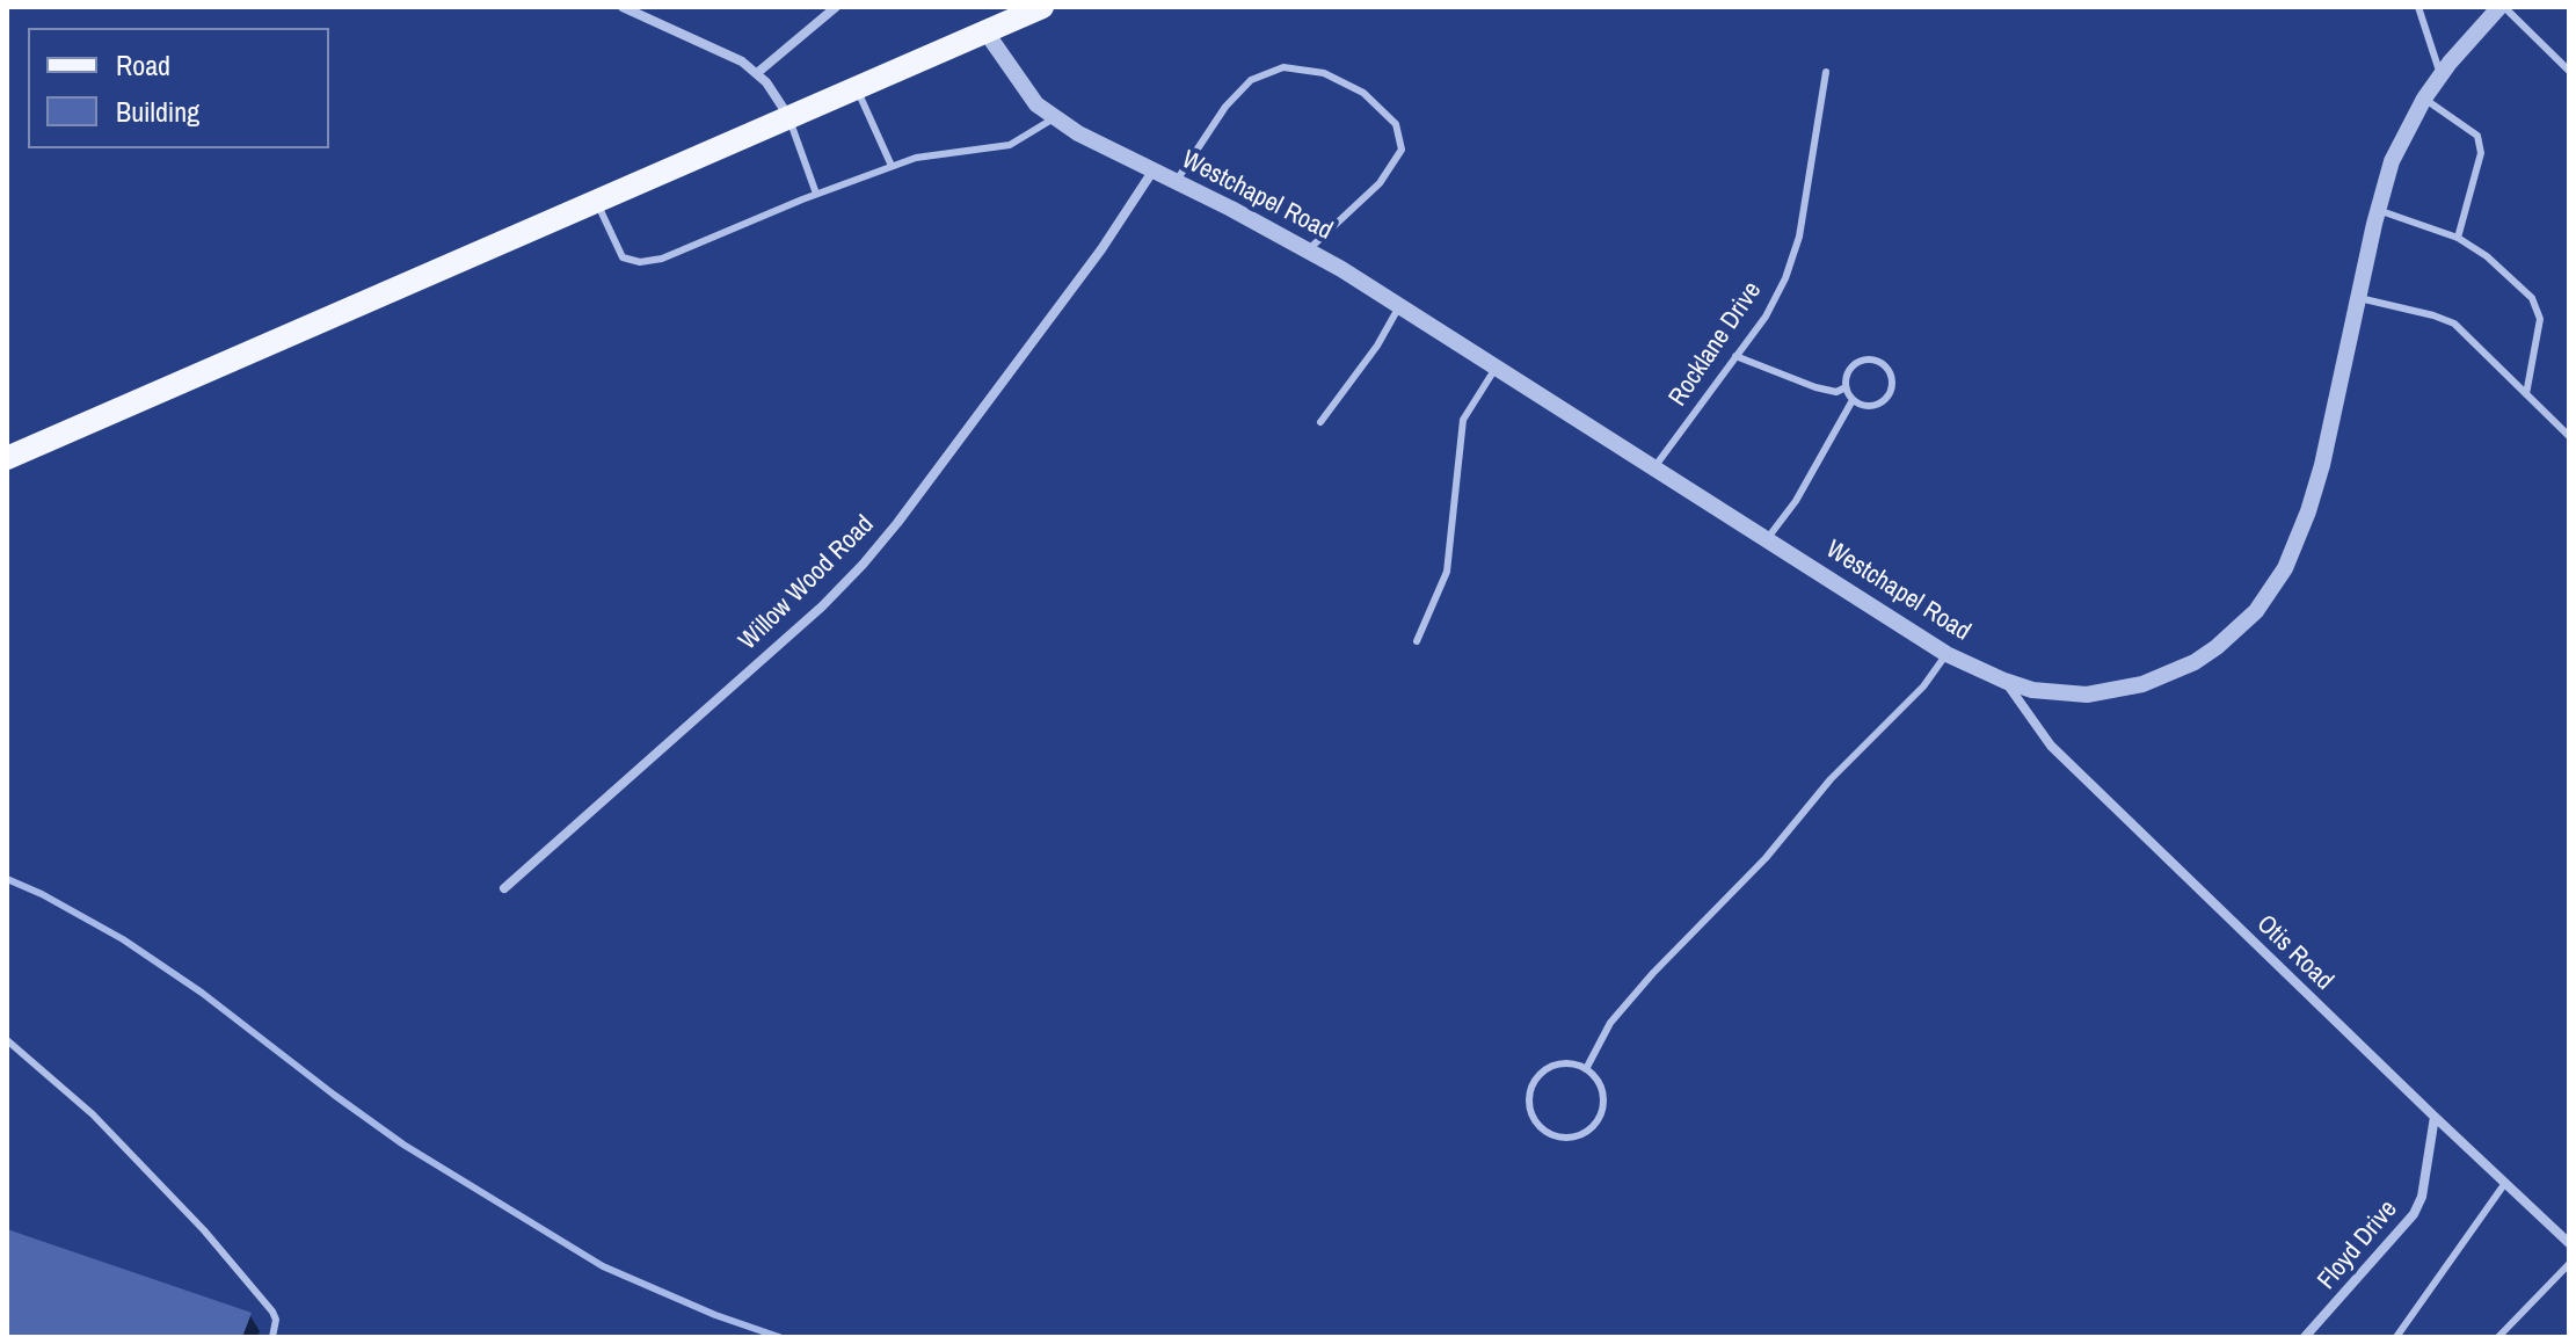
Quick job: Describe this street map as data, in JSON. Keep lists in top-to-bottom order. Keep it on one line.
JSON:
{"streets":{"street":["Westchapel Road","Willow Wood Road","Otis Road","Floyd Drive"],"lane":["Rocklane Drive"]},"crossings":[["Westchapel Road","Rocklane Drive"],["Westchapel Road","Willow Wood Road"],["Westchapel Road","Otis Road"],["Otis Road","Floyd Drive"]],"legend":["Road","Building"]}
